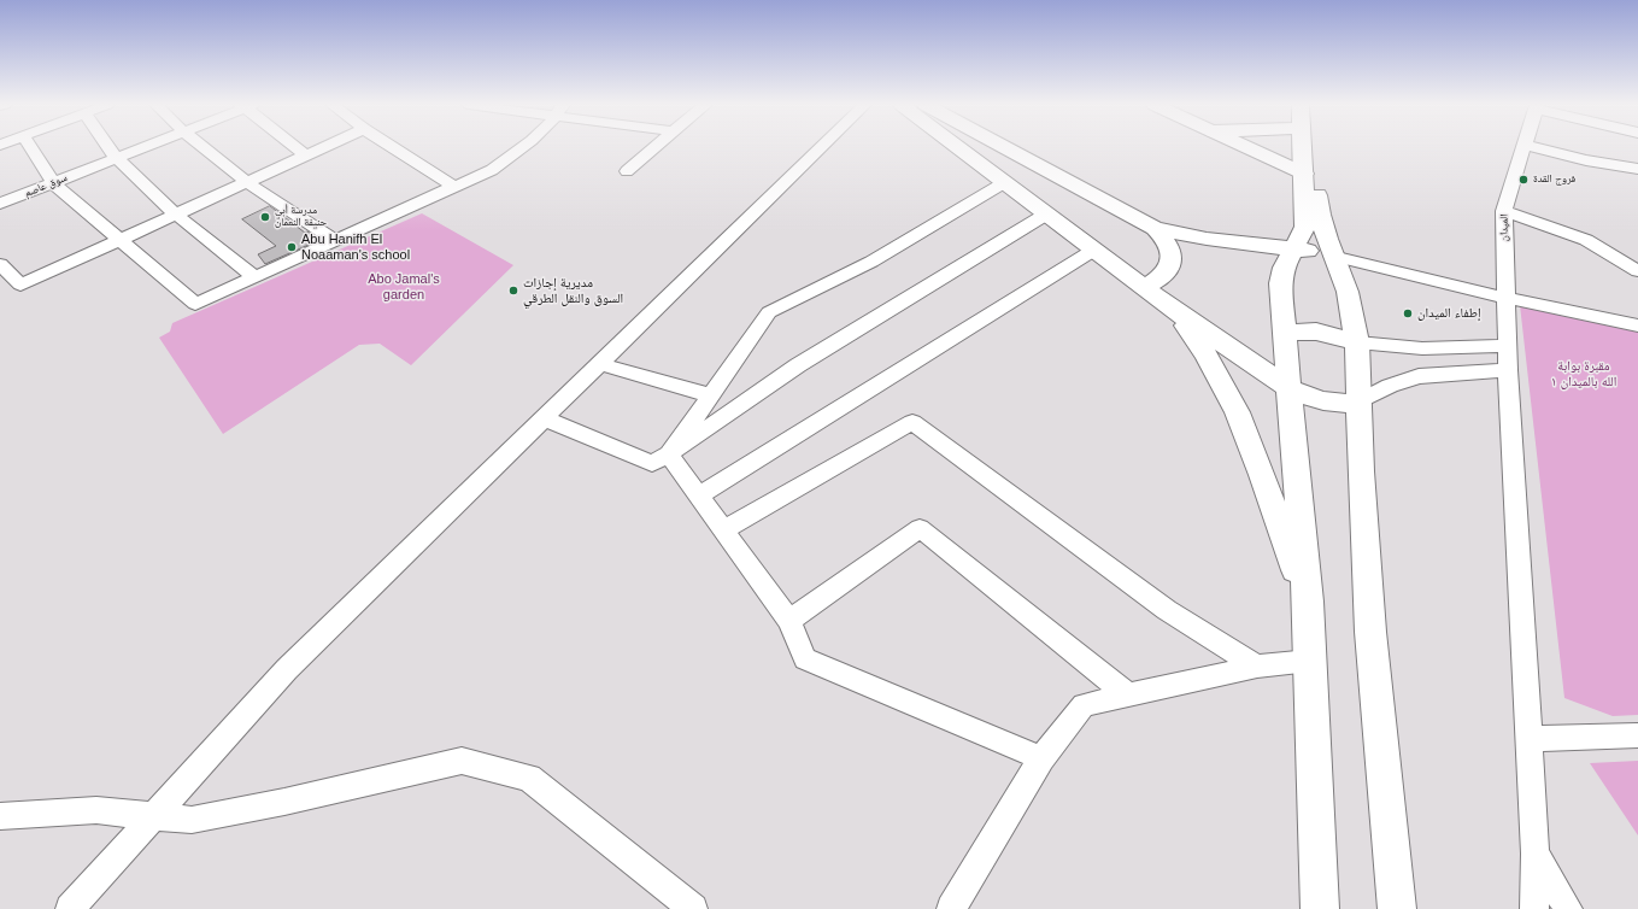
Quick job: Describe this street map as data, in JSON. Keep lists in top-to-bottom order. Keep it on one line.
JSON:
{"streets":{"street":["سوق عاصم","الميدان"]},"parks":["Abo Jamal's garden","مقبرة بوابة الله بالميدان ١"],"places":["فروج القدة","مدرسة أبي حنيفة النعمان","Abu Hanifh El Noaaman's school","مديرية إجازات السوق والنقل الطرقي","إطفاء الميدان"]}
